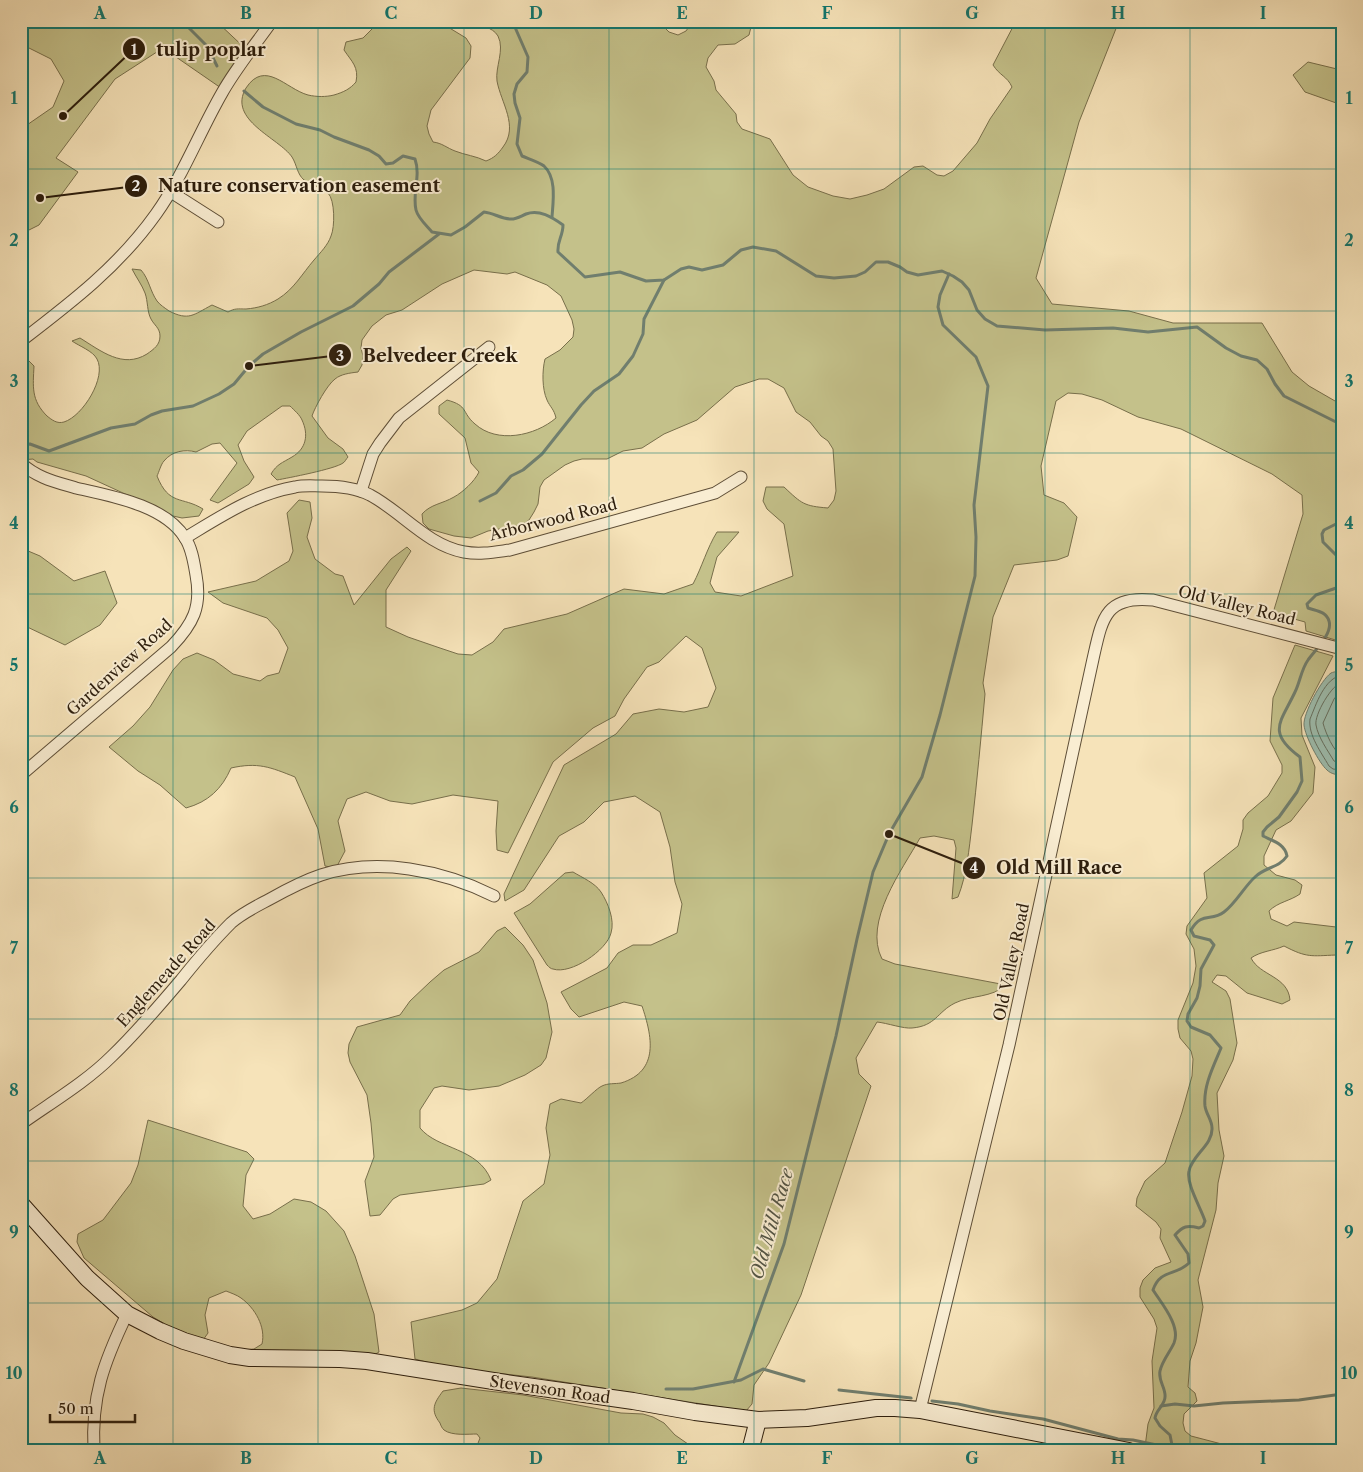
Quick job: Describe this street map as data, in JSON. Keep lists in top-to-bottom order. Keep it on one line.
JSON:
{"streets":{"street":["Arborwood Road","Old Valley Road","Gardenview Road","Englemeade Road","Stevenson Road"]},"crossings":[["Arborwood Road","Gardenview Road"],["Old Valley Road","Stevenson Road"]],"water":["Old Mill Race"],"places":["tulip poplar","Nature conservation easement","Belvedeer Creek","Old Mill Race"],"scale_bar":"50 m","grid":{"columns":["A","B","C","D","E","F","G","H","I"],"rows":["1","2","3","4","5","6","7","8","9","10"]}}
